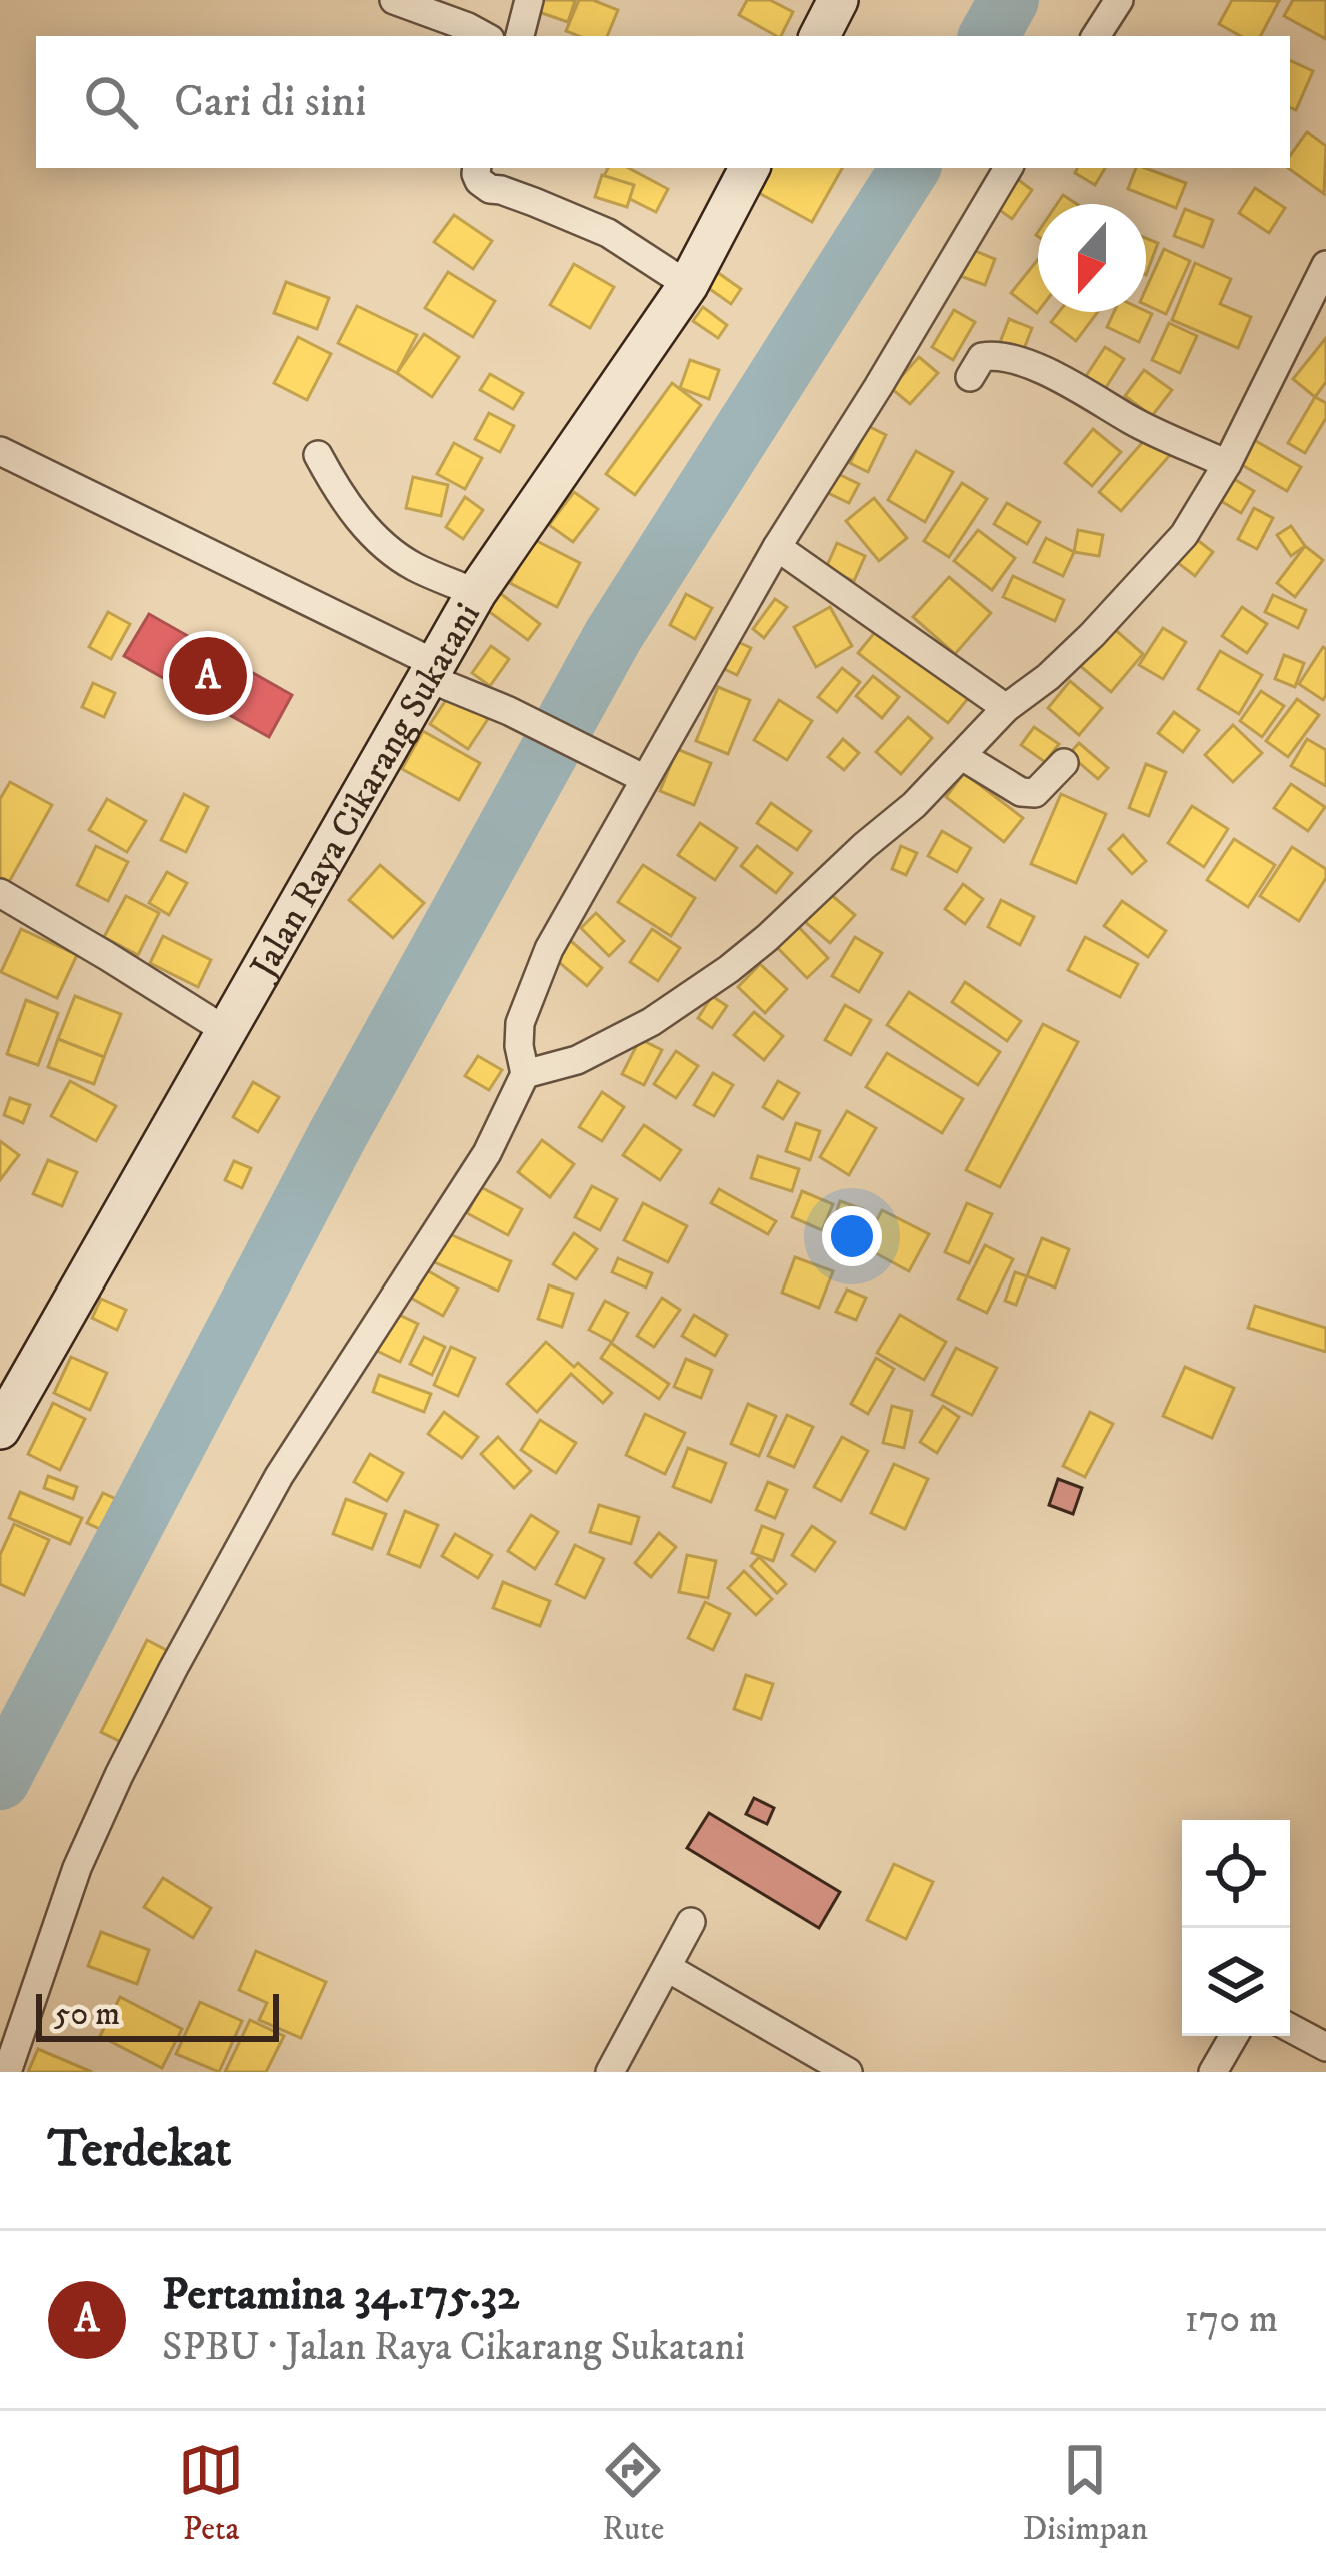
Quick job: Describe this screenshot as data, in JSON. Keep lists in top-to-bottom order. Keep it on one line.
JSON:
{"streets":{"main road":["Jalan Raya Cikarang Sukatani"]},"scale_bar":"50 m","north":"bottom","page":{"search":"Cari di sini","pins":"A","scale":"50 m","heading":"Terdekat","list":[{"mark":"A","name":"Pertamina 34.175.32","note":"SPBU · Jalan Raya Cikarang Sukatani","value":"170 m"}],"nav":["Peta","Rute","Disimpan"]}}
